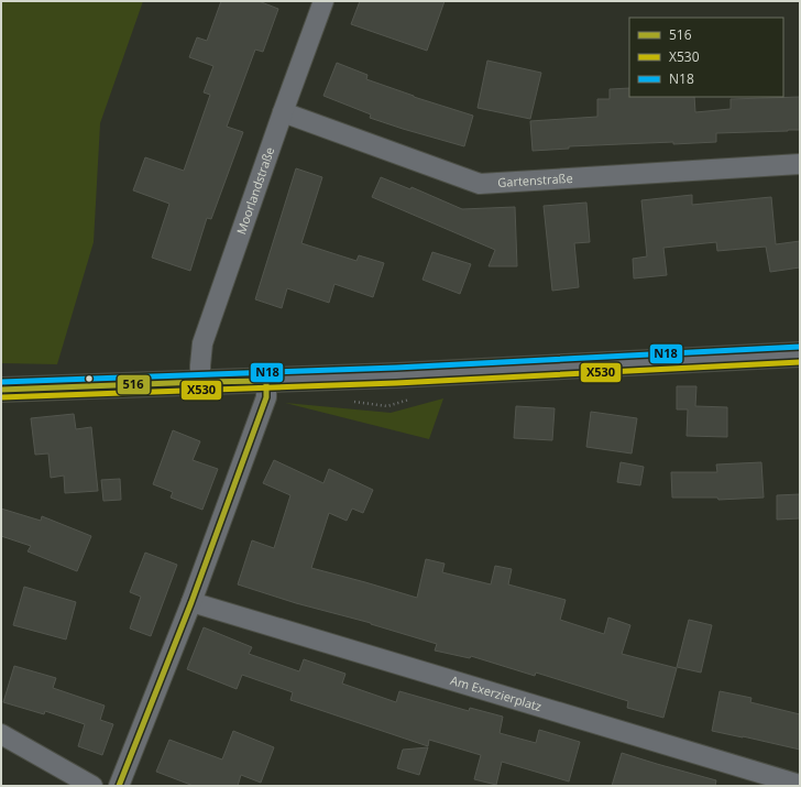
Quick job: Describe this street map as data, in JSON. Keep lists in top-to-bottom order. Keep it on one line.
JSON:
{"streets":{"street":["Gartenstraße","Moorlandstraße","Am Exerzierplatz"]},"crossings":[["Gartenstraße","Moorlandstraße"]],"lines":["transit line N18","transit line X530","transit line 516"],"legend":["516","X530","N18"]}
